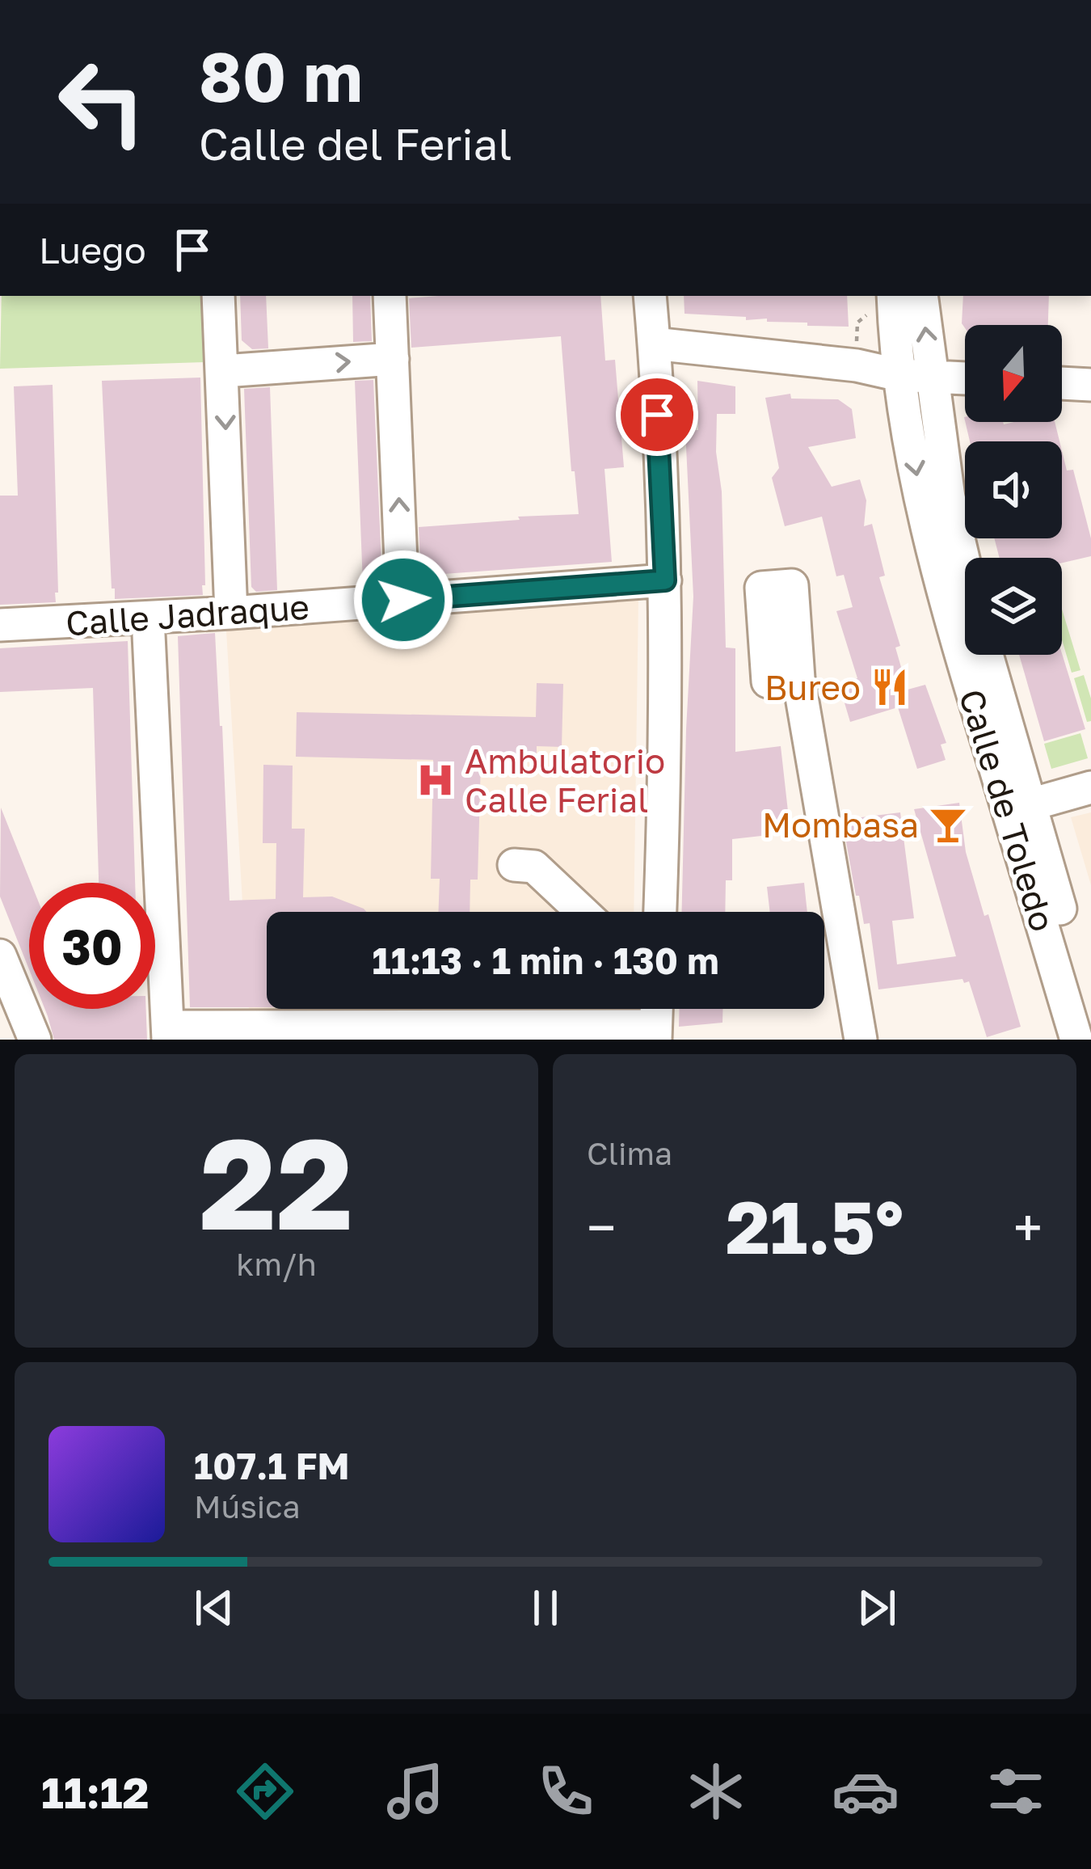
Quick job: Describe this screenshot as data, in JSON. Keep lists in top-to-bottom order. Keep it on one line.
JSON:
{"streets":{"street":["Calle Jadraque","Calle de Toledo"]},"places":{"restaurant":["Bureo"],"hospital":["Ambulatorio Calle Ferial"],"bar":["Mombasa"]},"north":"bottom","page":{"turn":["80 m","Calle del Ferial"],"then":"Luego","limit":"30","trip":"11:13 · 1 min · 130 m","tile":[["22","km/h"],"Clima"],"heat":["−","21.5°","+"],"song":["107.1 FM","Música"],"tabs":"11:12"}}
